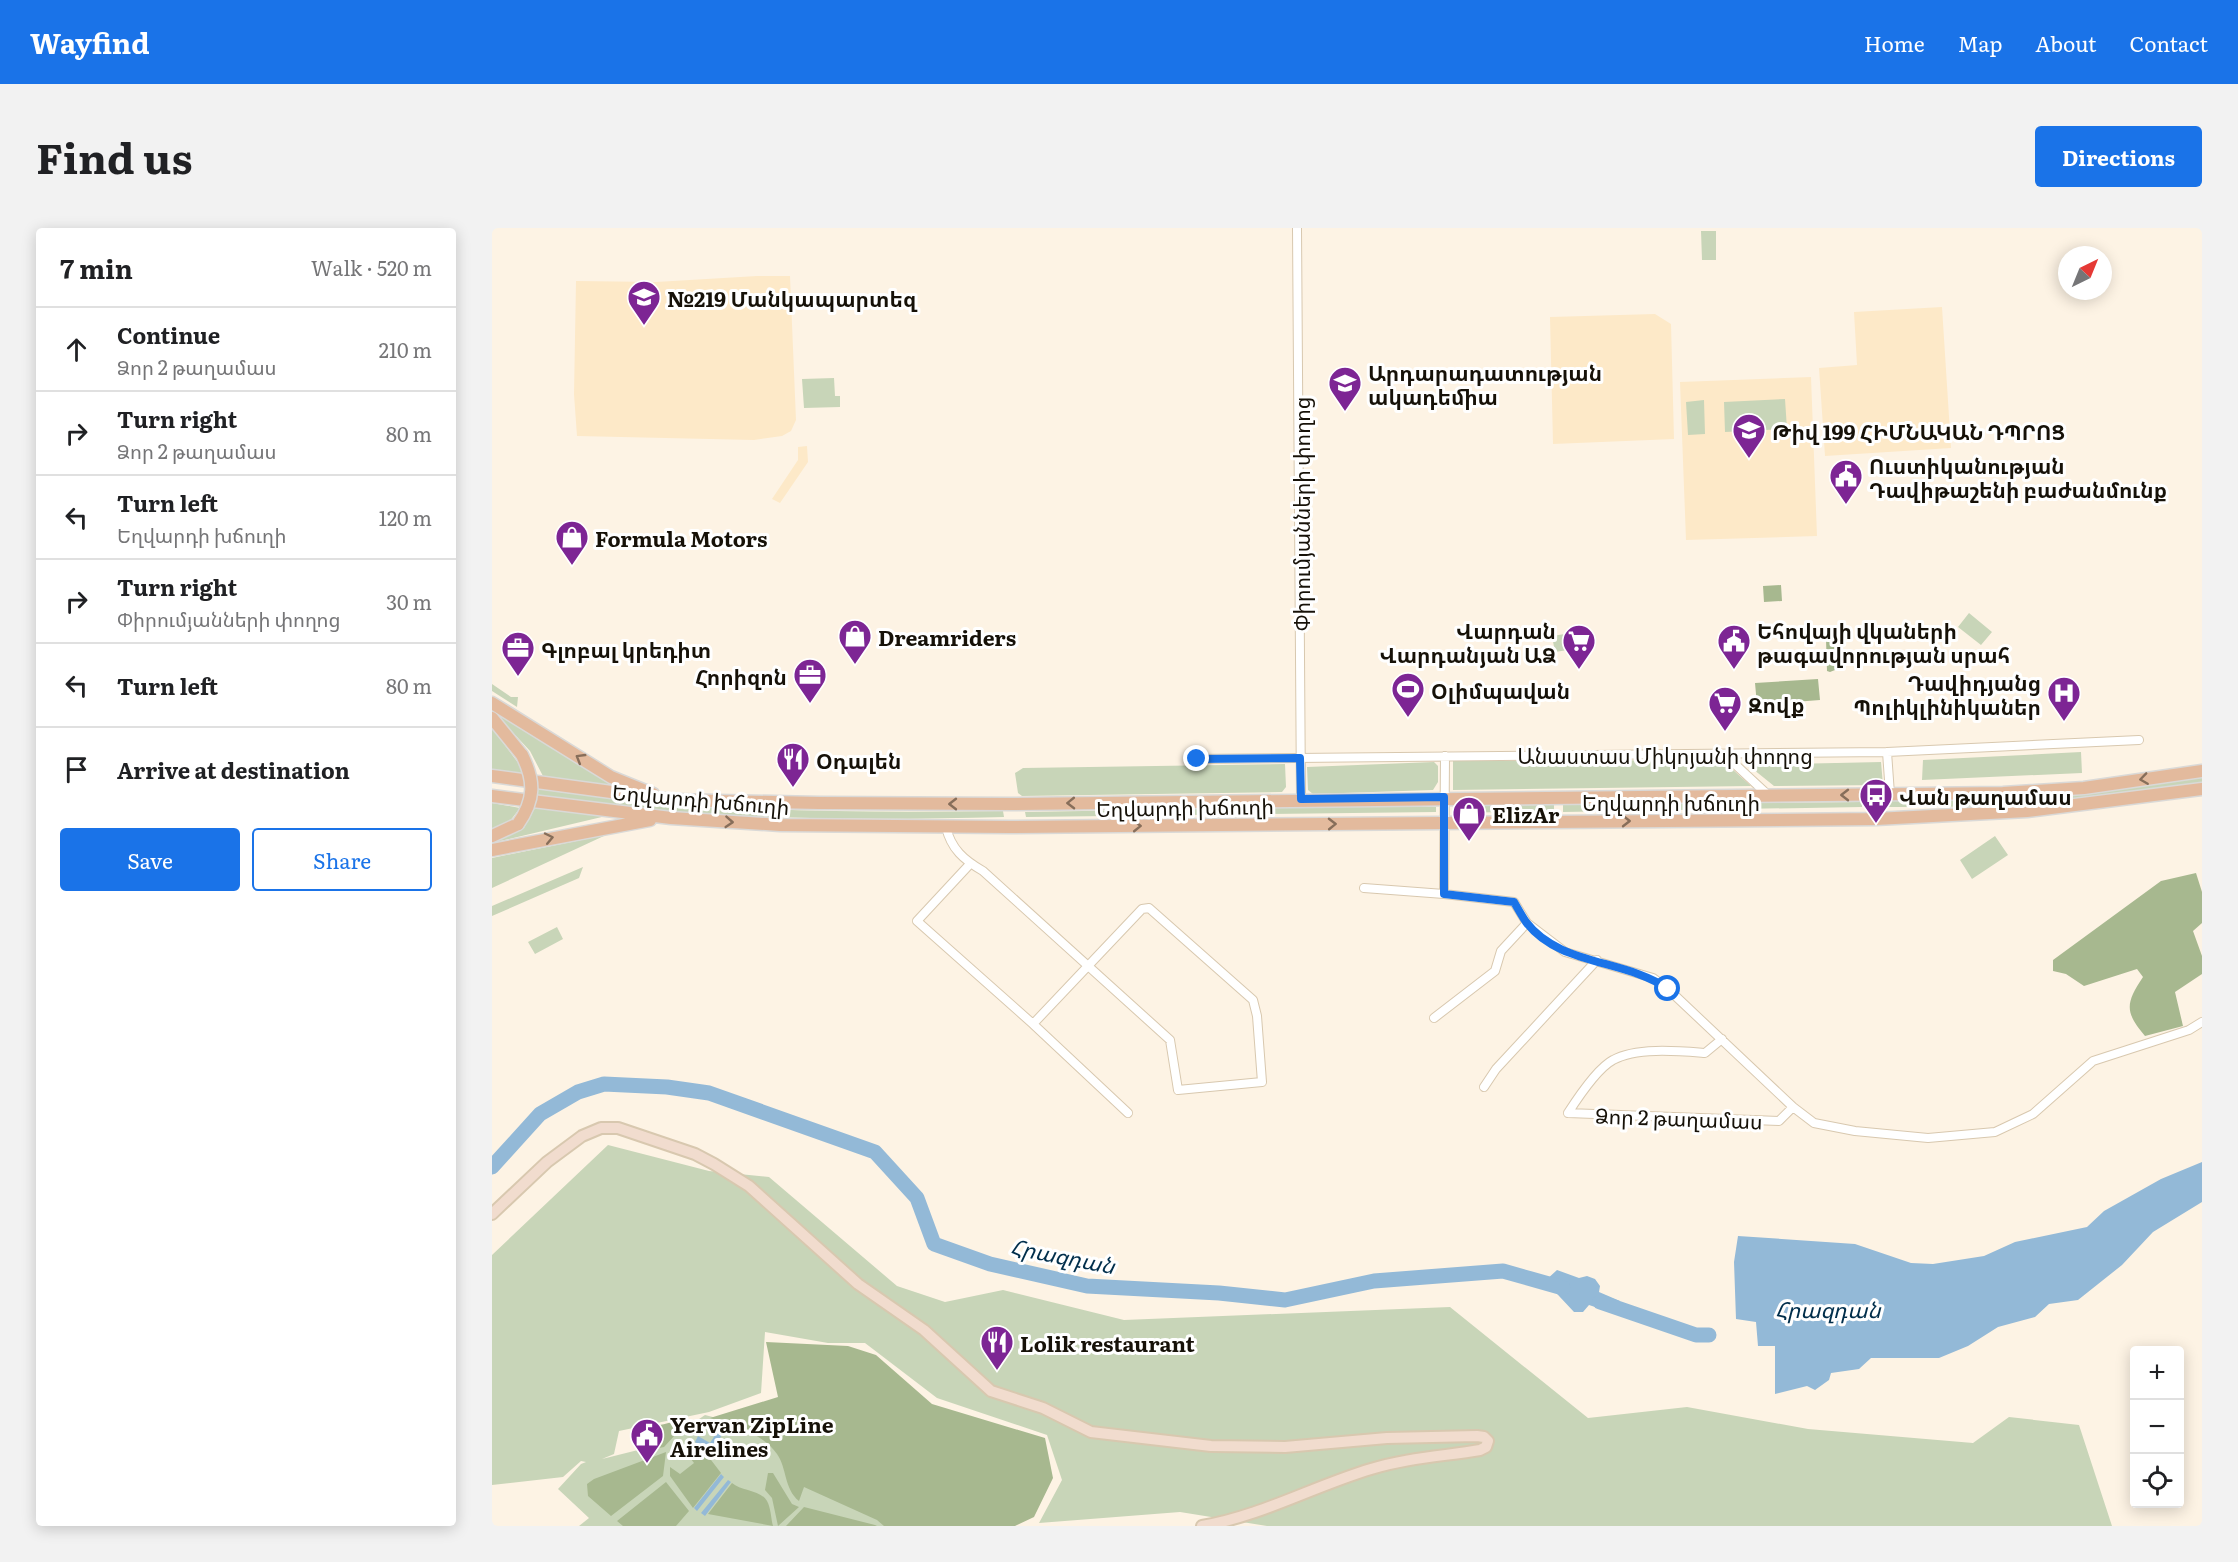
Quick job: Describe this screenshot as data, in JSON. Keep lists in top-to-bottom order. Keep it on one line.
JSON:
{"streets":{"main road":["Եղվարդի խճուղի"],"street":["Փիրումյանների փողոց","Անաստաս Միկոյանի փողոց","Ձոր 2 թաղամաս"]},"crossings":[["Փիրումյանների փողոց","Անաստաս Միկոյանի փողոց"],["Փիրումյանների փողոց","Եղվարդի խճուղի"]],"water":["Հրազդան"],"places":{"school or university":["№219 Մանկապարտեզ","Արդարադատության ակադեմիա","Թիվ 199 ՀԻՄՆԱԿԱՆ ԴՊՐՈՑ"],"public building":["Ուստիկանության Դավիթաշենի բաժանմունք","Եհովայի վկաների թագավորության սրահ","Yervan ZipLine Airelines"],"shop":["Formula Motors","Dreamriders","ElizAr"],"supermarket":["Վարդան Վարդանյան ԱՁ","Զովք"],"office":["Գլոբալ կրեդիտ","Հորիզոն"],"sports":["Օլիմպավան"],"hospital":["Դավիդյանց Պոլիկլինիկաներ"],"restaurant":["Օդալեն","Lolik restaurant"],"bus stop":["Վան թաղամաս"]},"north":"top right","page":{"header":"Wayfind","nav":["Home","Map","About","Contact"],"title":"Find us","buttons":["Directions",["Save","Share"]],"heading":["7 min","Walk · 520 m"],"list":[["Continue","Ձոր 2 թաղամաս","210 m"],["Turn right","Ձոր 2 թաղամաս","80 m"],["Turn left","Եղվարդի խճուղի","120 m"],["Turn right","Փիրումյանների փողոց","30 m"],["Turn left","80 m"],"Arrive at destination"],"map_buttons":["+","−"]}}
